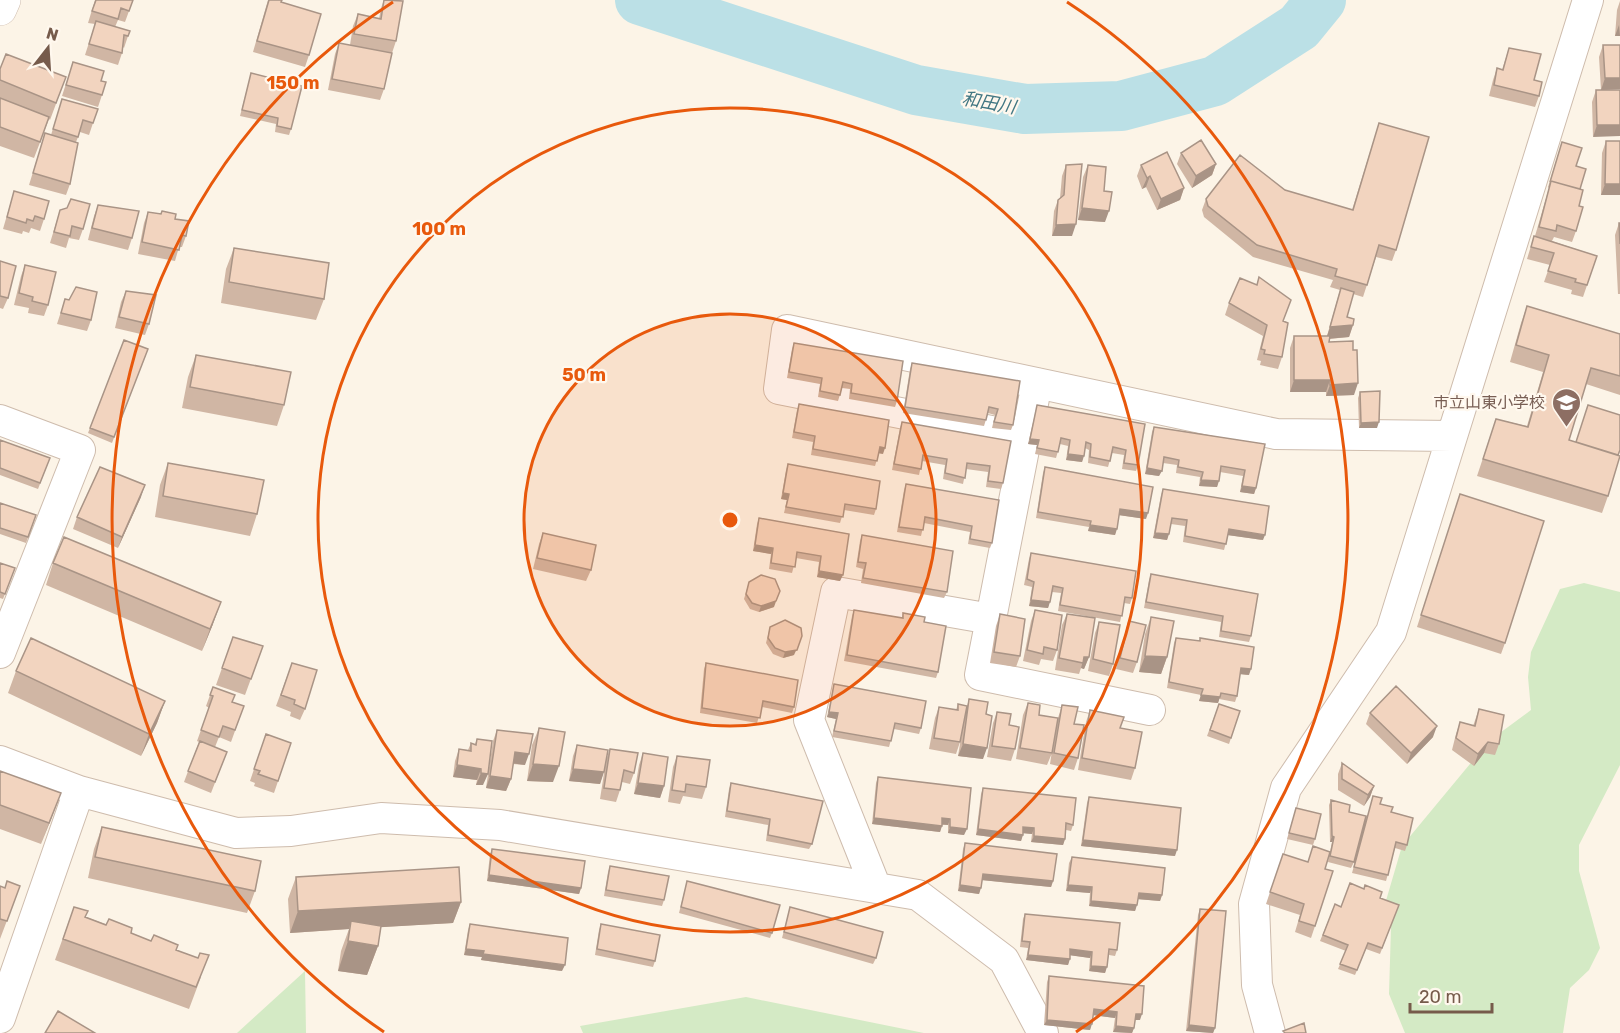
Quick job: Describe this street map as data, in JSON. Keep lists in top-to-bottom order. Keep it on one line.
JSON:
{"water":["和田川"],"places":{"school or university":["市立山東小学校"]},"scale_bar":"20 m","north":"top","rings":["150 m","100 m","50 m"]}
